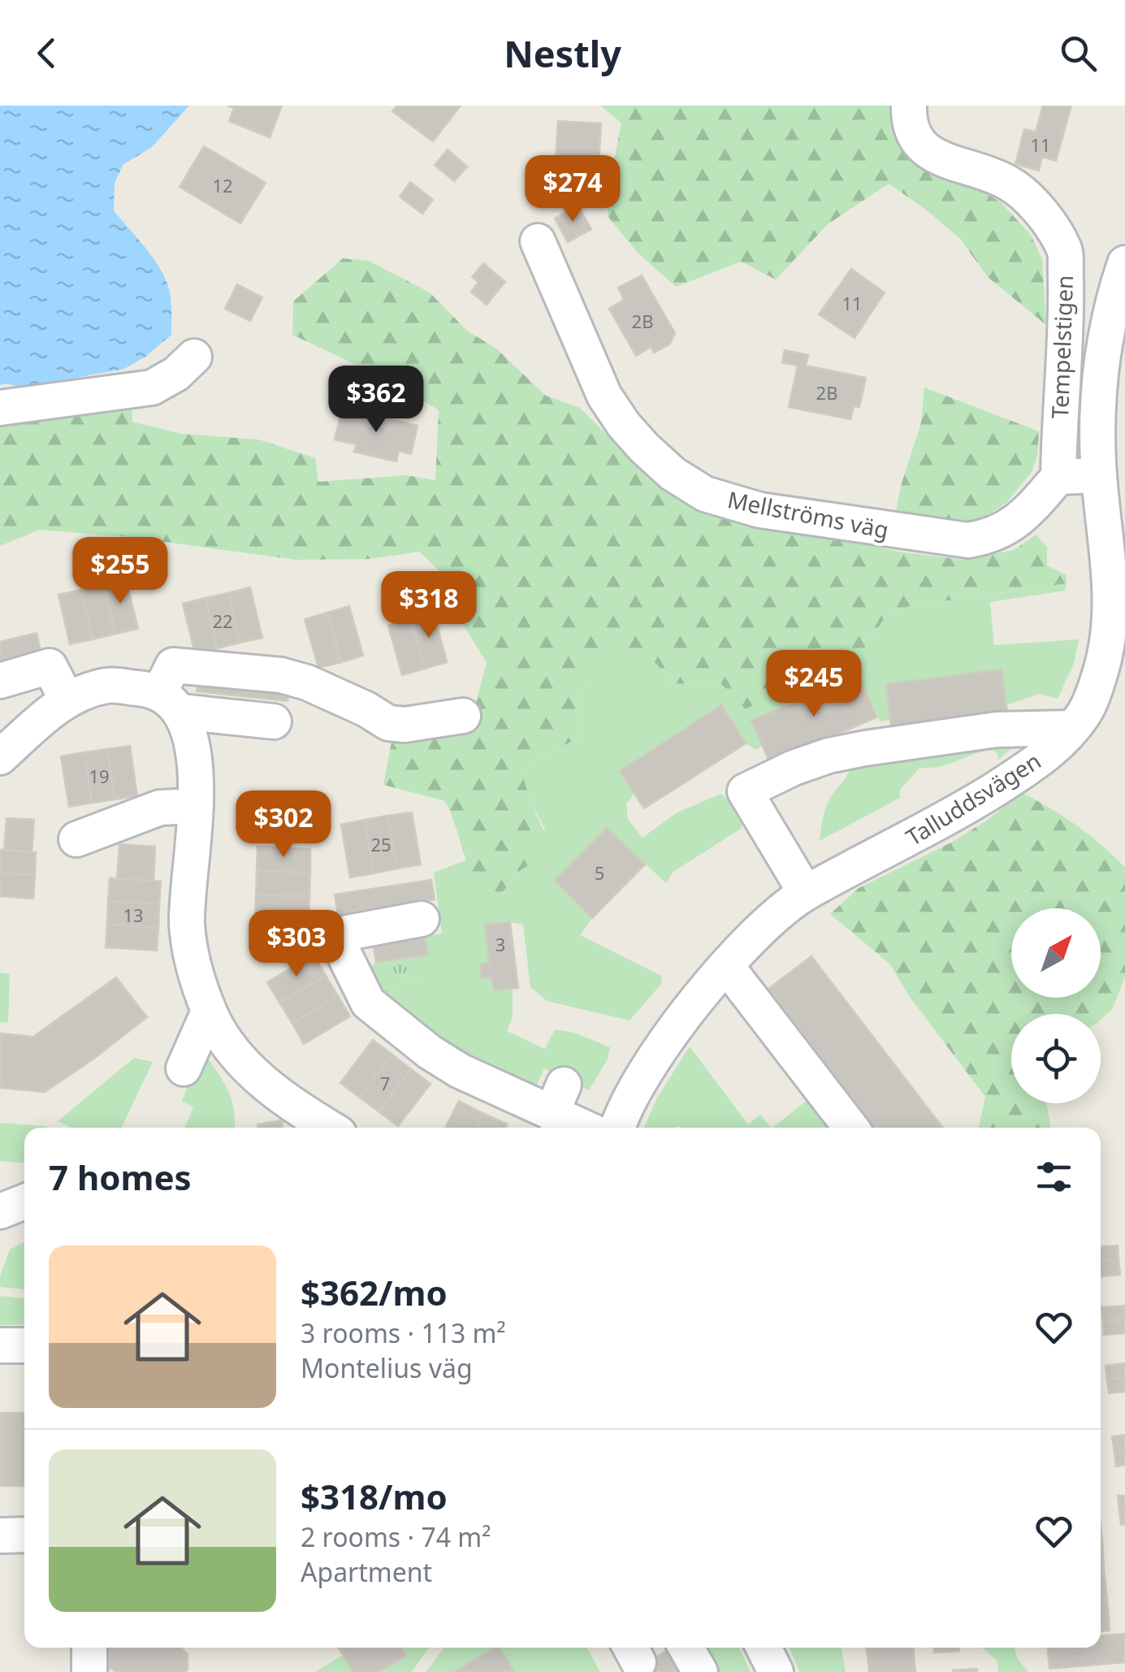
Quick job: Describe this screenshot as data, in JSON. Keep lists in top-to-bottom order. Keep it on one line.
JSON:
{"streets":{"street":["Tempelstigen","Mellströms väg","Talluddsvägen"]},"crossings":[["Tempelstigen","Mellströms väg"]],"house_numbers":["11","12","11","2B","2B","22","19","25","5","13","3","7"],"north":"top right","page":{"header":"Nestly","price":["$274","$362","$255","$318","$245","$302","$303"],"heading":"7 homes","list":[{"name":"$362/mo","note":"3 rooms · 113 m² · Montelius väg"},{"name":"$318/mo","note":"2 rooms · 74 m² · Apartment"}]}}
